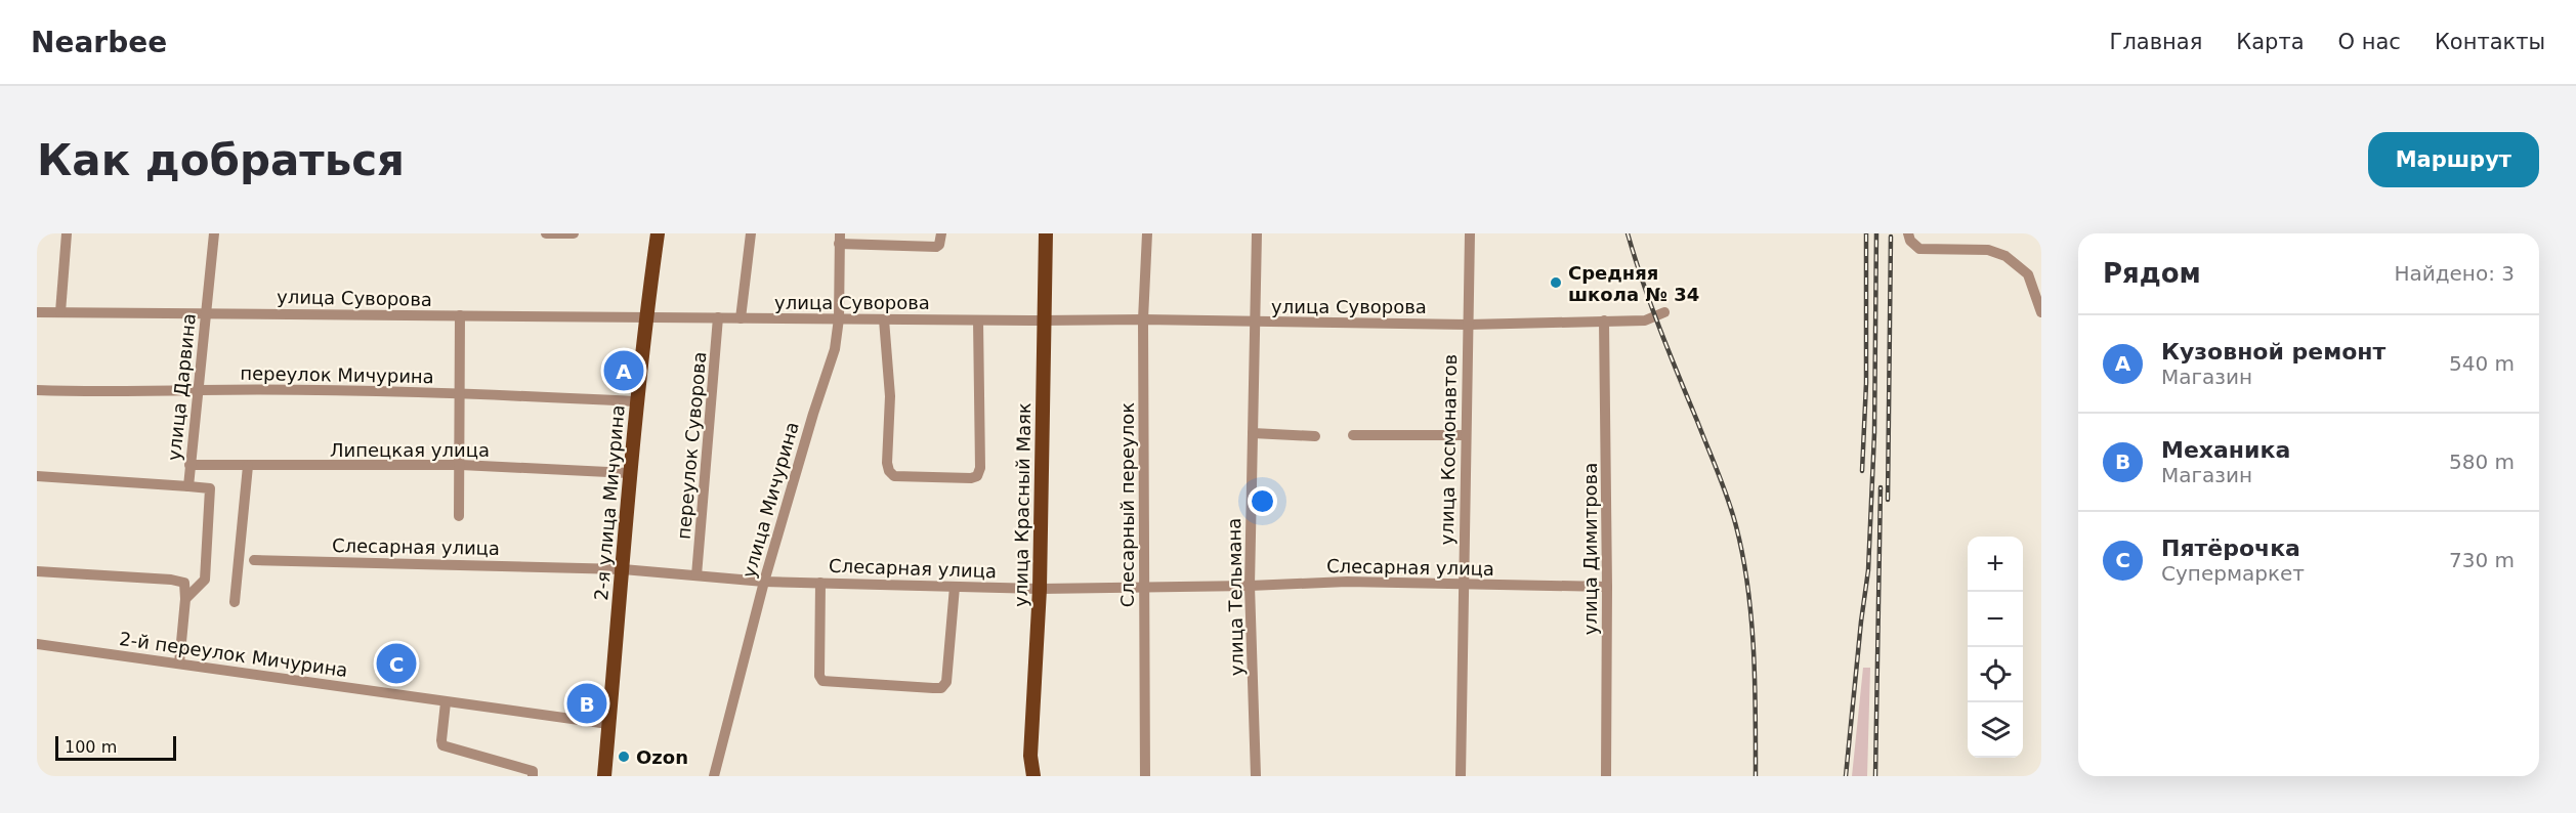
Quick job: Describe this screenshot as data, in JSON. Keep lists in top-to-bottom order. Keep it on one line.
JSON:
{"streets":{"main road":["2-я улица Мичурина","улица Красный Маяк"],"street":["улица Суворова","переулок Мичурина","улица Дарвина","переулок Суворова","Липецкая улица","улица Космонавтов","улица Мичурина","Слесарный переулок","Слесарная улица","улица Димитрова","улица Тельмана","2-й переулок Мичурина"]},"crossings":[["улица Суворова","улица Дарвина"],["улица Суворова","переулок Суворова"],["улица Суворова","улица Космонавтов"],["улица Суворова","улица Мичурина"],["улица Суворова","2-я улица Мичурина"],["улица Суворова","улица Красный Маяк"],["улица Суворова","Слесарный переулок"],["улица Суворова","улица Димитрова"],["улица Суворова","улица Тельмана"],["переулок Мичурина","улица Дарвина"],["переулок Мичурина","2-я улица Мичурина"],["улица Дарвина","Липецкая улица"],["переулок Суворова","Слесарная улица"],["Липецкая улица","2-я улица Мичурина"],["улица Космонавтов","Слесарная улица"],["улица Мичурина","Слесарная улица"],["2-я улица Мичурина","Слесарная улица"],["2-я улица Мичурина","2-й переулок Мичурина"],["улица Красный Маяк","Слесарная улица"],["Слесарный переулок","Слесарная улица"],["Слесарная улица","улица Димитрова"],["Слесарная улица","улица Тельмана"]],"places":["Средняя школа № 34","Ozon"],"scale_bar":"100 m","page":{"header":"Nearbee","nav":["Главная","Карта","О нас","Контакты"],"buttons":"Маршрут","title":"Как добраться","heading":["Рядом","Найдено: 3"],"list":[{"mark":"A","name":"Кузовной ремонт","note":"Магазин","value":"540 m"},{"mark":"B","name":"Механика","note":"Магазин","value":"580 m"},{"mark":"C","name":"Пятёрочка","note":"Супермаркет","value":"730 m"}],"pins":["A","C","B"],"map_buttons":["+","−"],"scale":"100 m"}}
